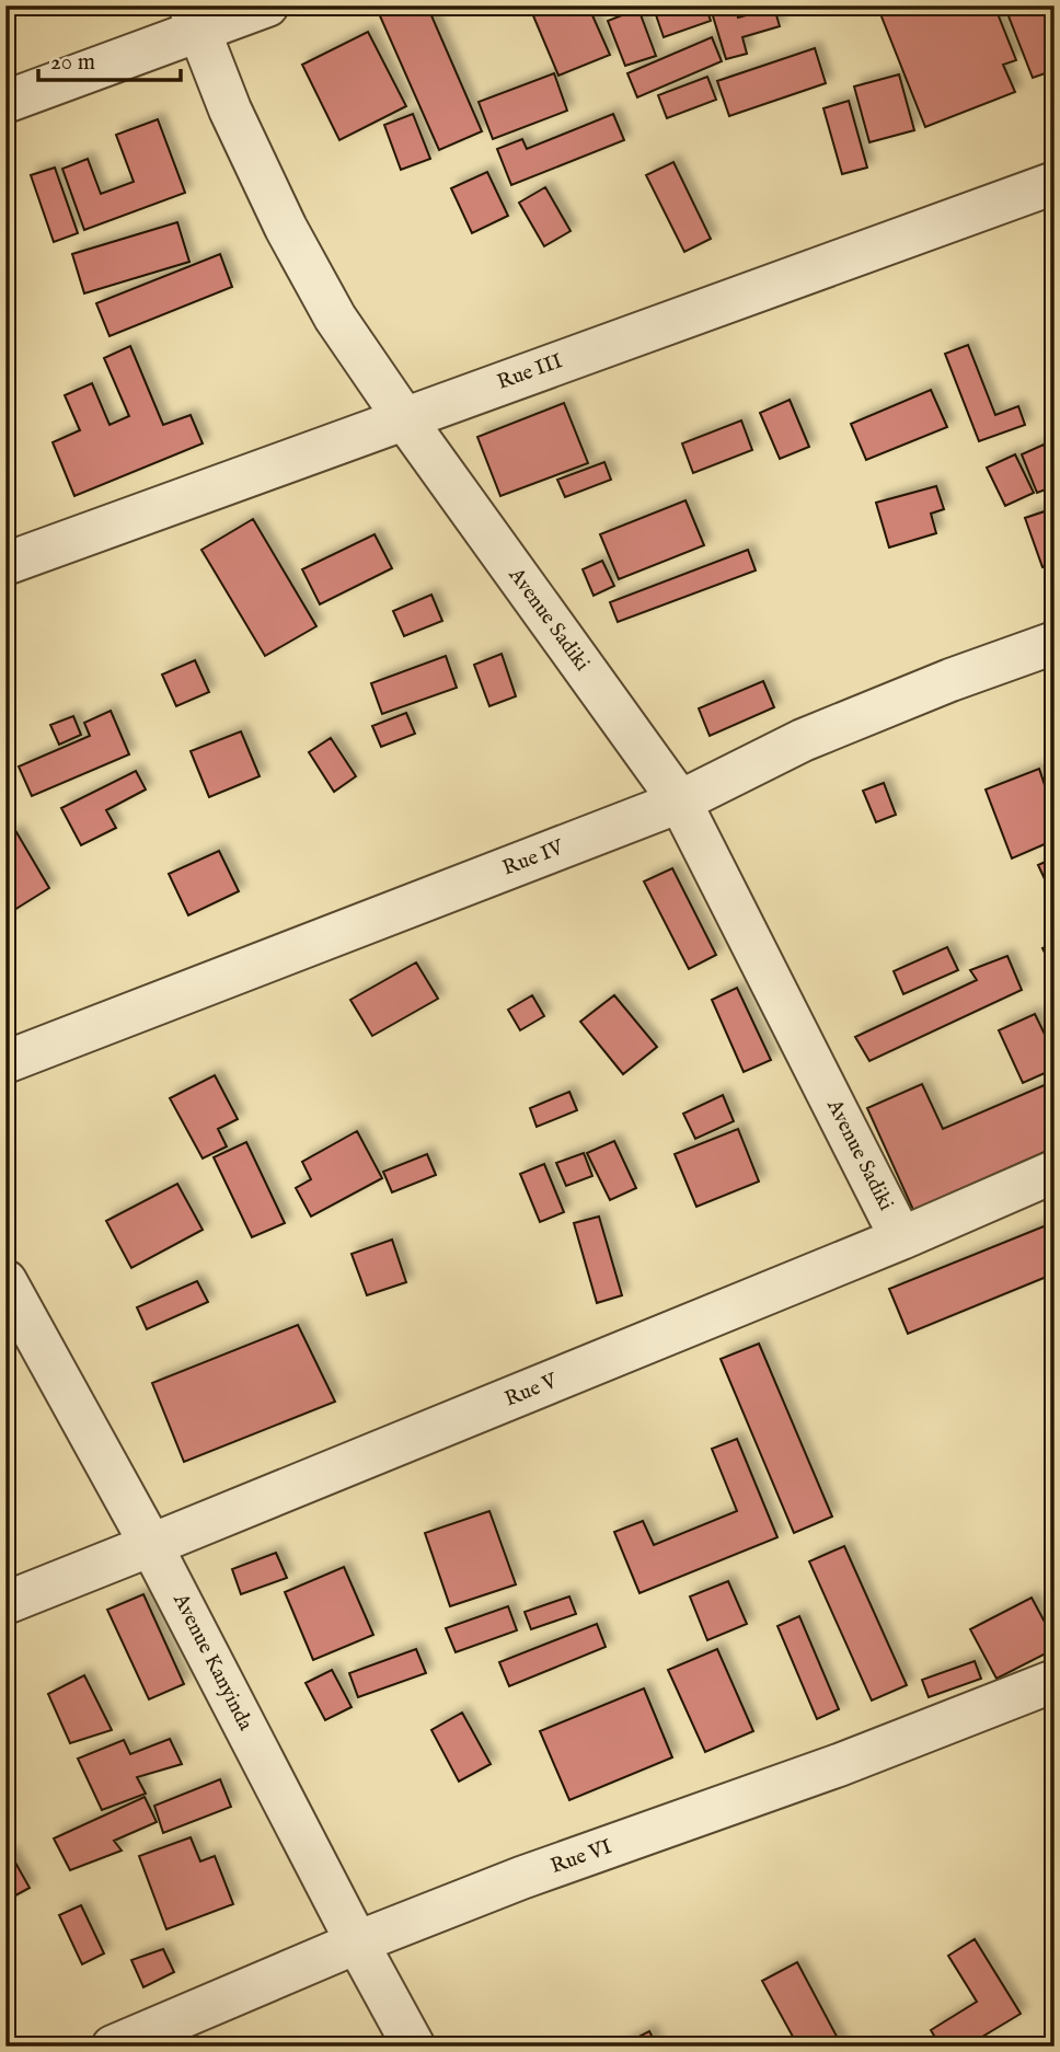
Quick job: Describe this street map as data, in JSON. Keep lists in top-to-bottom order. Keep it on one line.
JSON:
{"streets":{"street":["Rue III","Avenue Sadiki","Rue IV","Rue V","Avenue Kanyinda","Rue VI"]},"crossings":[["Rue III","Avenue Sadiki"],["Avenue Sadiki","Rue IV"],["Avenue Sadiki","Rue V"],["Rue V","Avenue Kanyinda"],["Avenue Kanyinda","Rue VI"]],"scale_bar":"20 m"}
